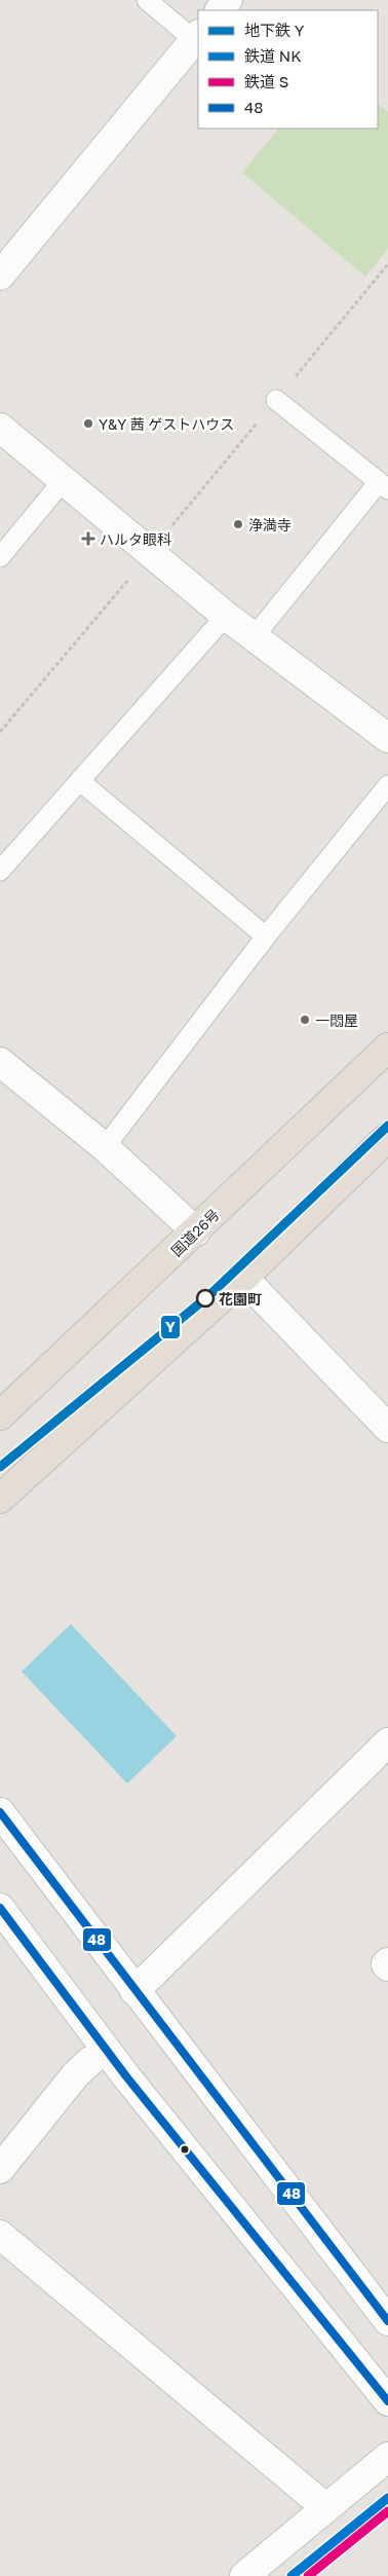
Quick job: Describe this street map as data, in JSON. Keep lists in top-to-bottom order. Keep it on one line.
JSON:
{"streets":{"highway":["国道26号"]},"places":{"other":["Y&Y 茜 ゲストハウス","浄満寺","一悶屋","花園町"],"health":["ハルタ眼科"]},"lines":["metro line Y","transit line 48","rail line NK","rail line S"],"legend":["地下鉄 Y","鉄道 NK","鉄道 S","48"]}
